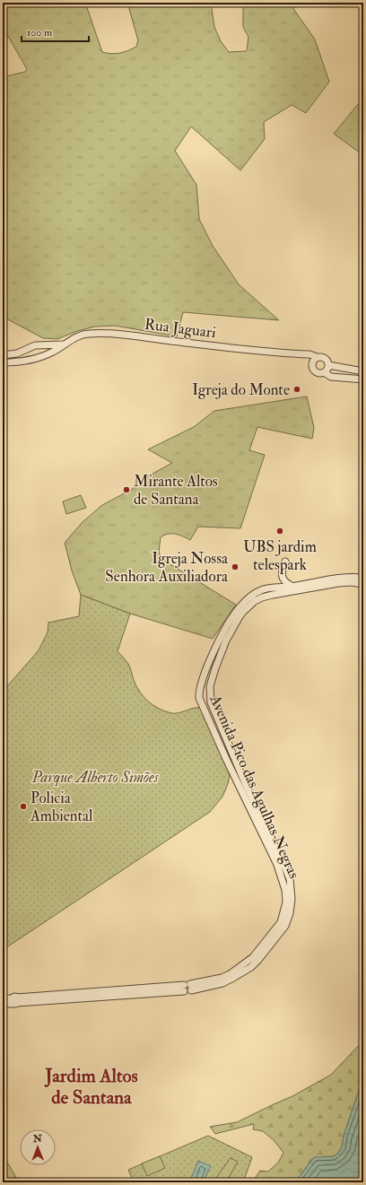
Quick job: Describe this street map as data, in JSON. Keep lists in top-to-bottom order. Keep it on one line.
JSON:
{"streets":{"street":["Rua Jaguari","Avenida Pico das Agulhas Negras"]},"districts":["Jardim Altos de Santana"],"parks":["Parque Alberto Simões"],"places":["Igreja do Monte","Mirante Altos de Santana","UBS jardim telespark","Igreja Nossa Senhora Auxiliadora","Policia Ambiental"],"scale_bar":"100 m","north":"top"}
